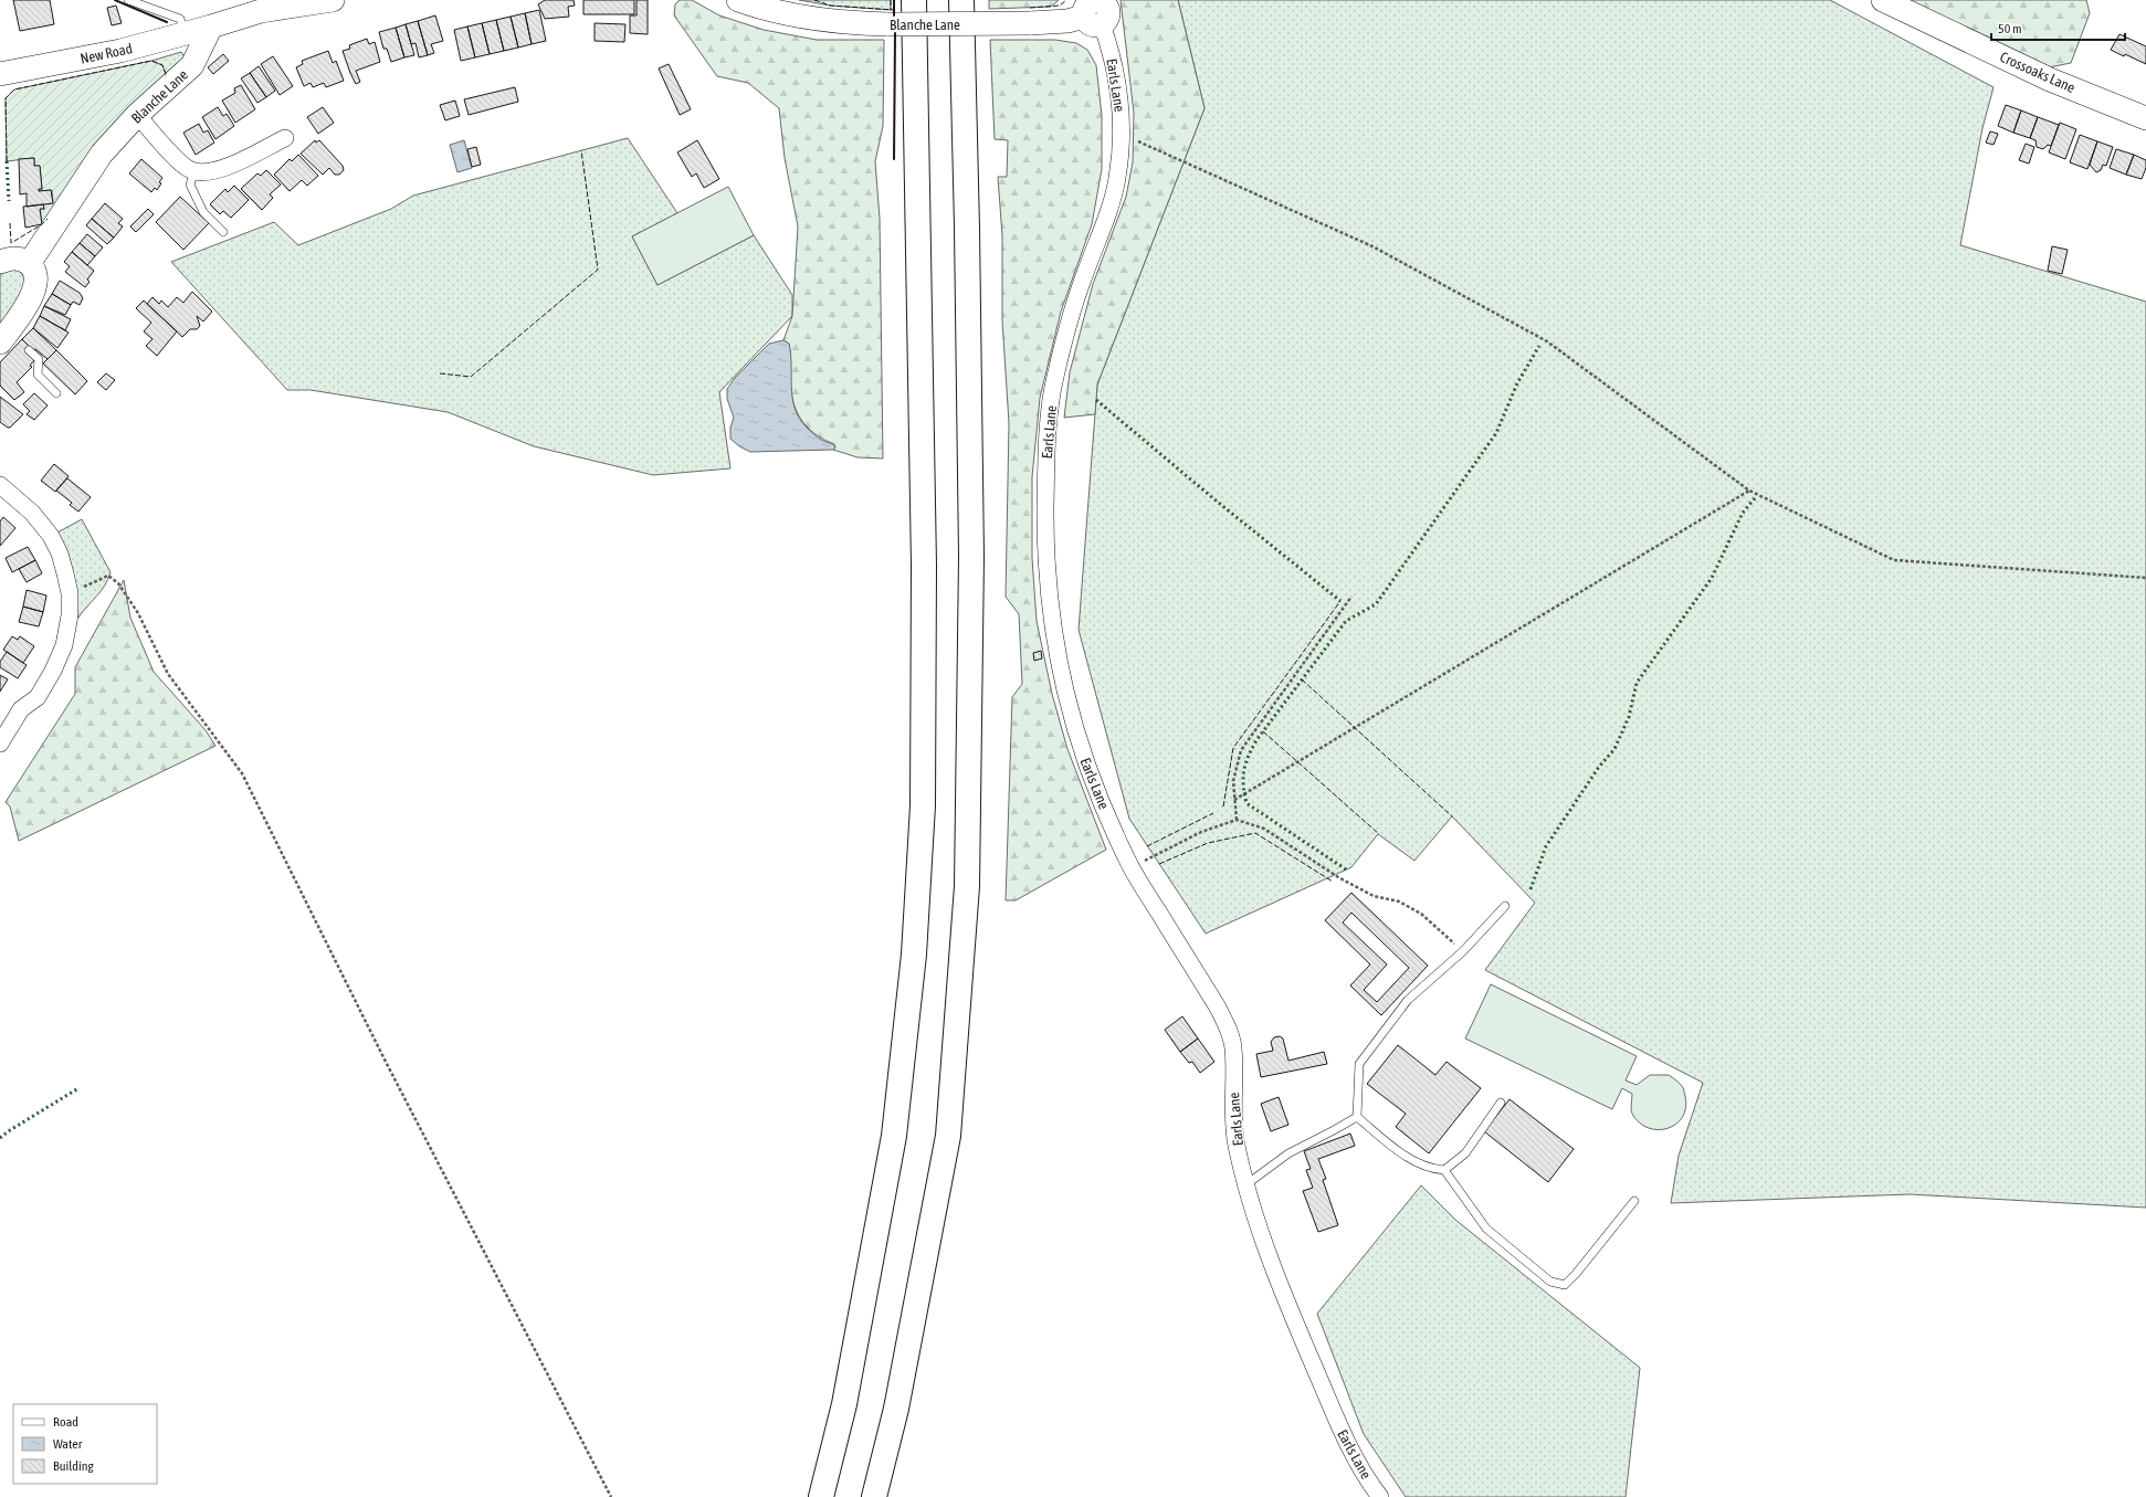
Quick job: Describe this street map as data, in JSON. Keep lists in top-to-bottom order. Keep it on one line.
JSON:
{"streets":{"street":["Blanche Lane","New Road","Crossoaks Lane","Earls Lane"]},"crossings":[["Blanche Lane","New Road"],["Blanche Lane","Earls Lane"]],"legend":["Road","Water","Building"],"scale_bar":"50 m"}
